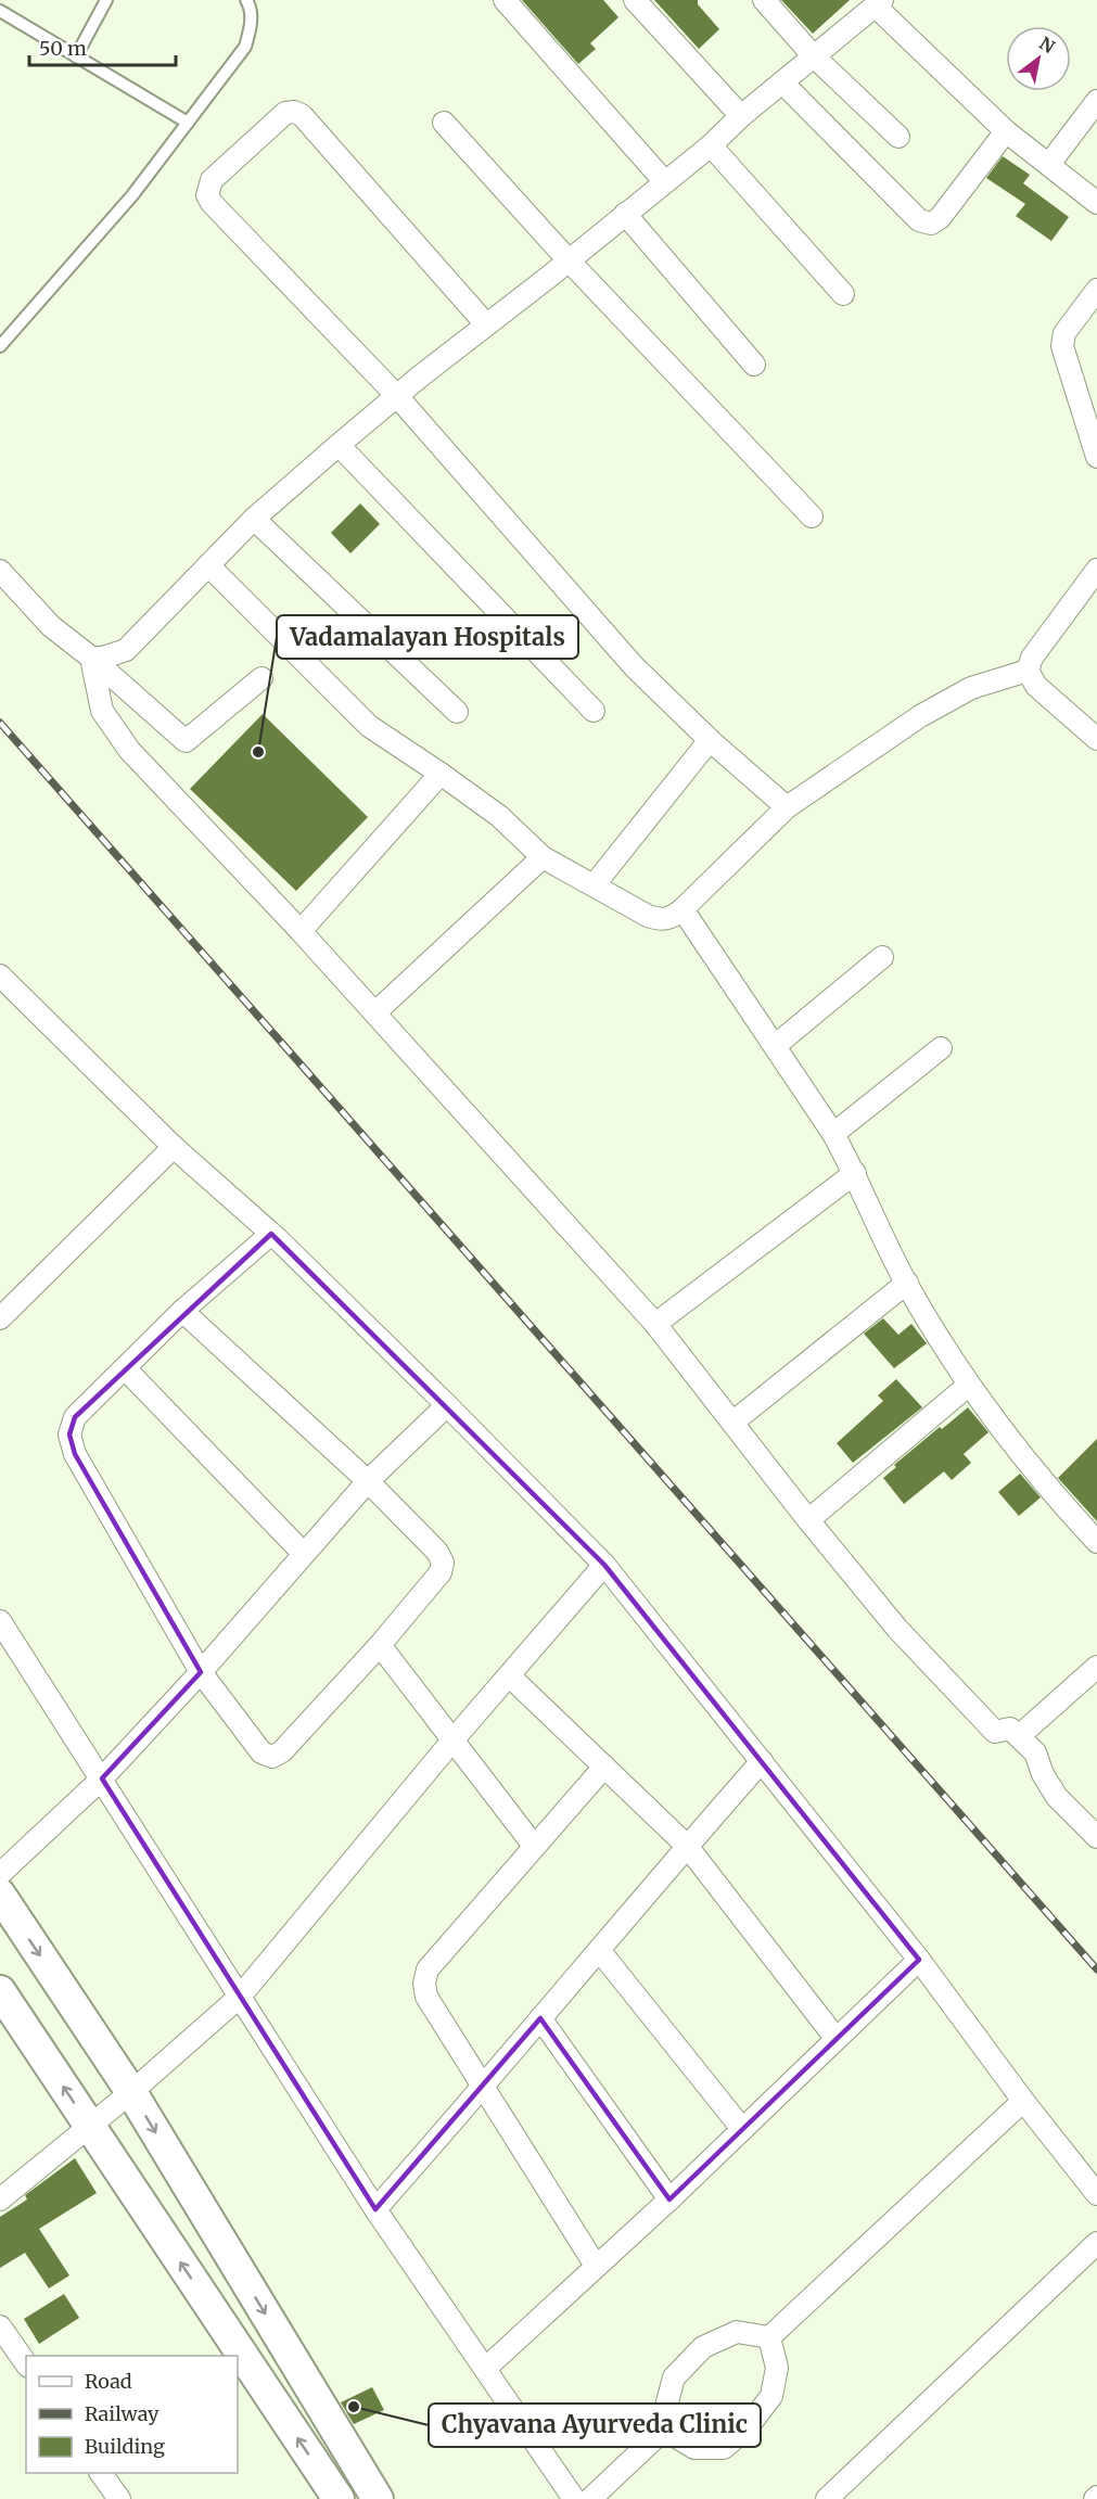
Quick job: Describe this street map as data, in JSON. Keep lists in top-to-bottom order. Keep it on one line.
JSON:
{"places":["Vadamalayan Hospitals","Chyavana Ayurveda Clinic"],"legend":["Road","Railway","Building"],"scale_bar":"50 m","north":"top right"}
